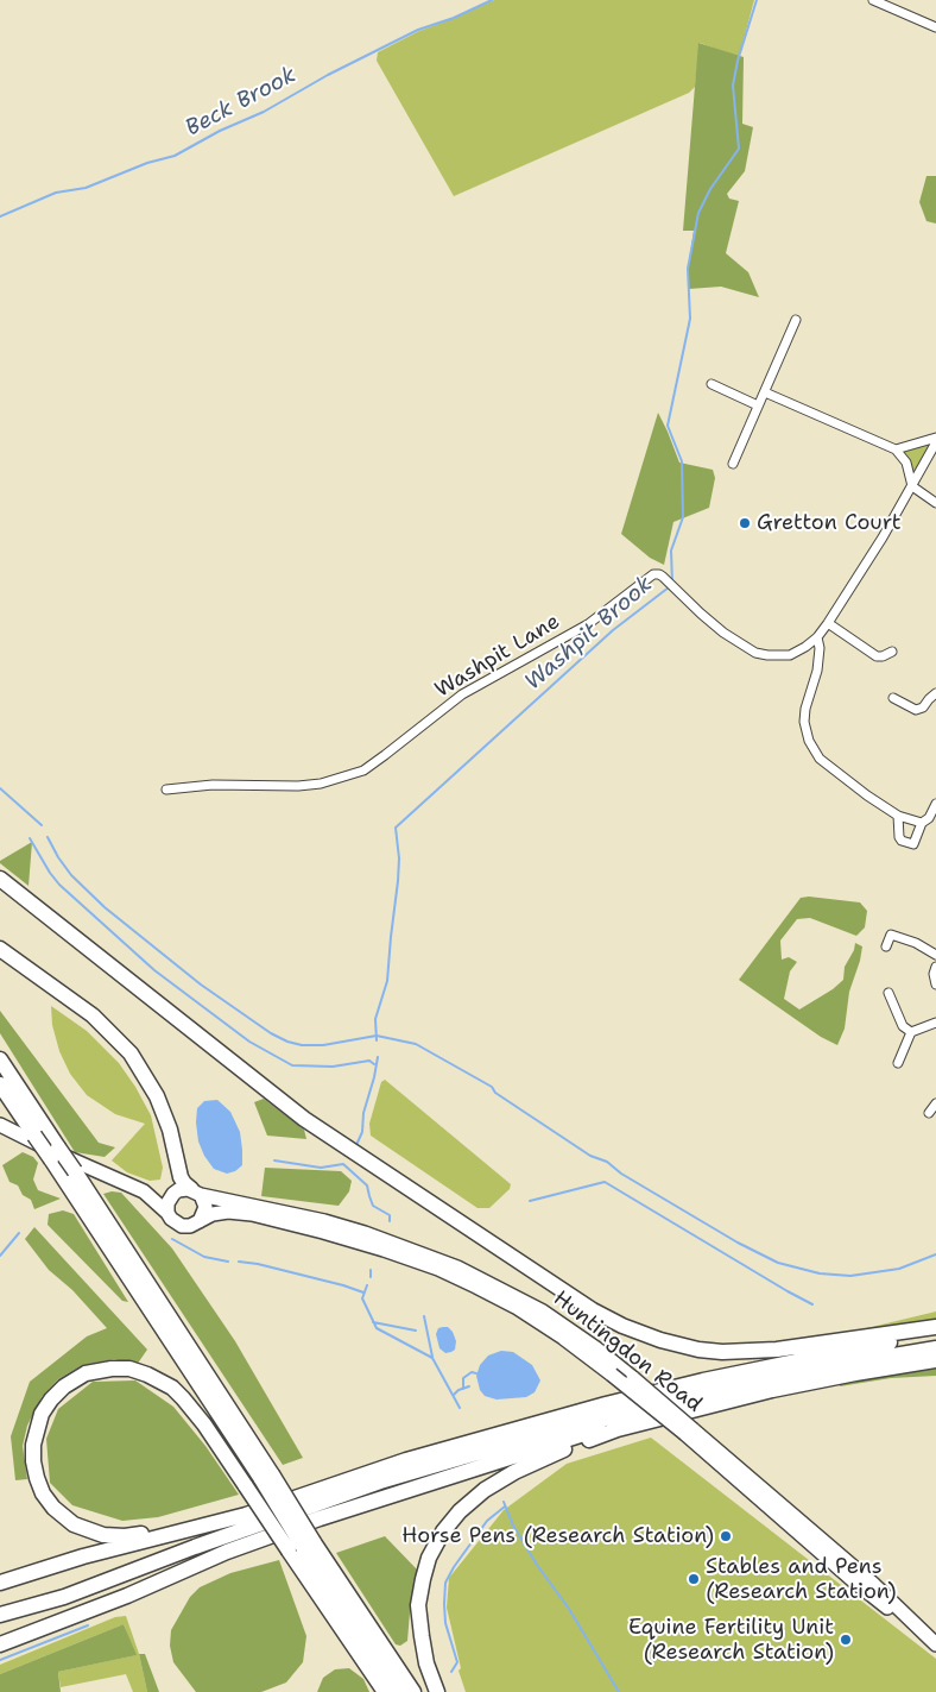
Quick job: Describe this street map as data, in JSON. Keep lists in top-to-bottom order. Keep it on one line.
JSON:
{"streets":{"main road":["Huntingdon Road"],"street":["Washpit Lane"]},"water":["Beck Brook","Washpit Brook"],"places":["Gretton Court","Horse Pens (Research Station)","Stables and Pens (Research Station)","Equine Fertility Unit (Research Station)"]}
